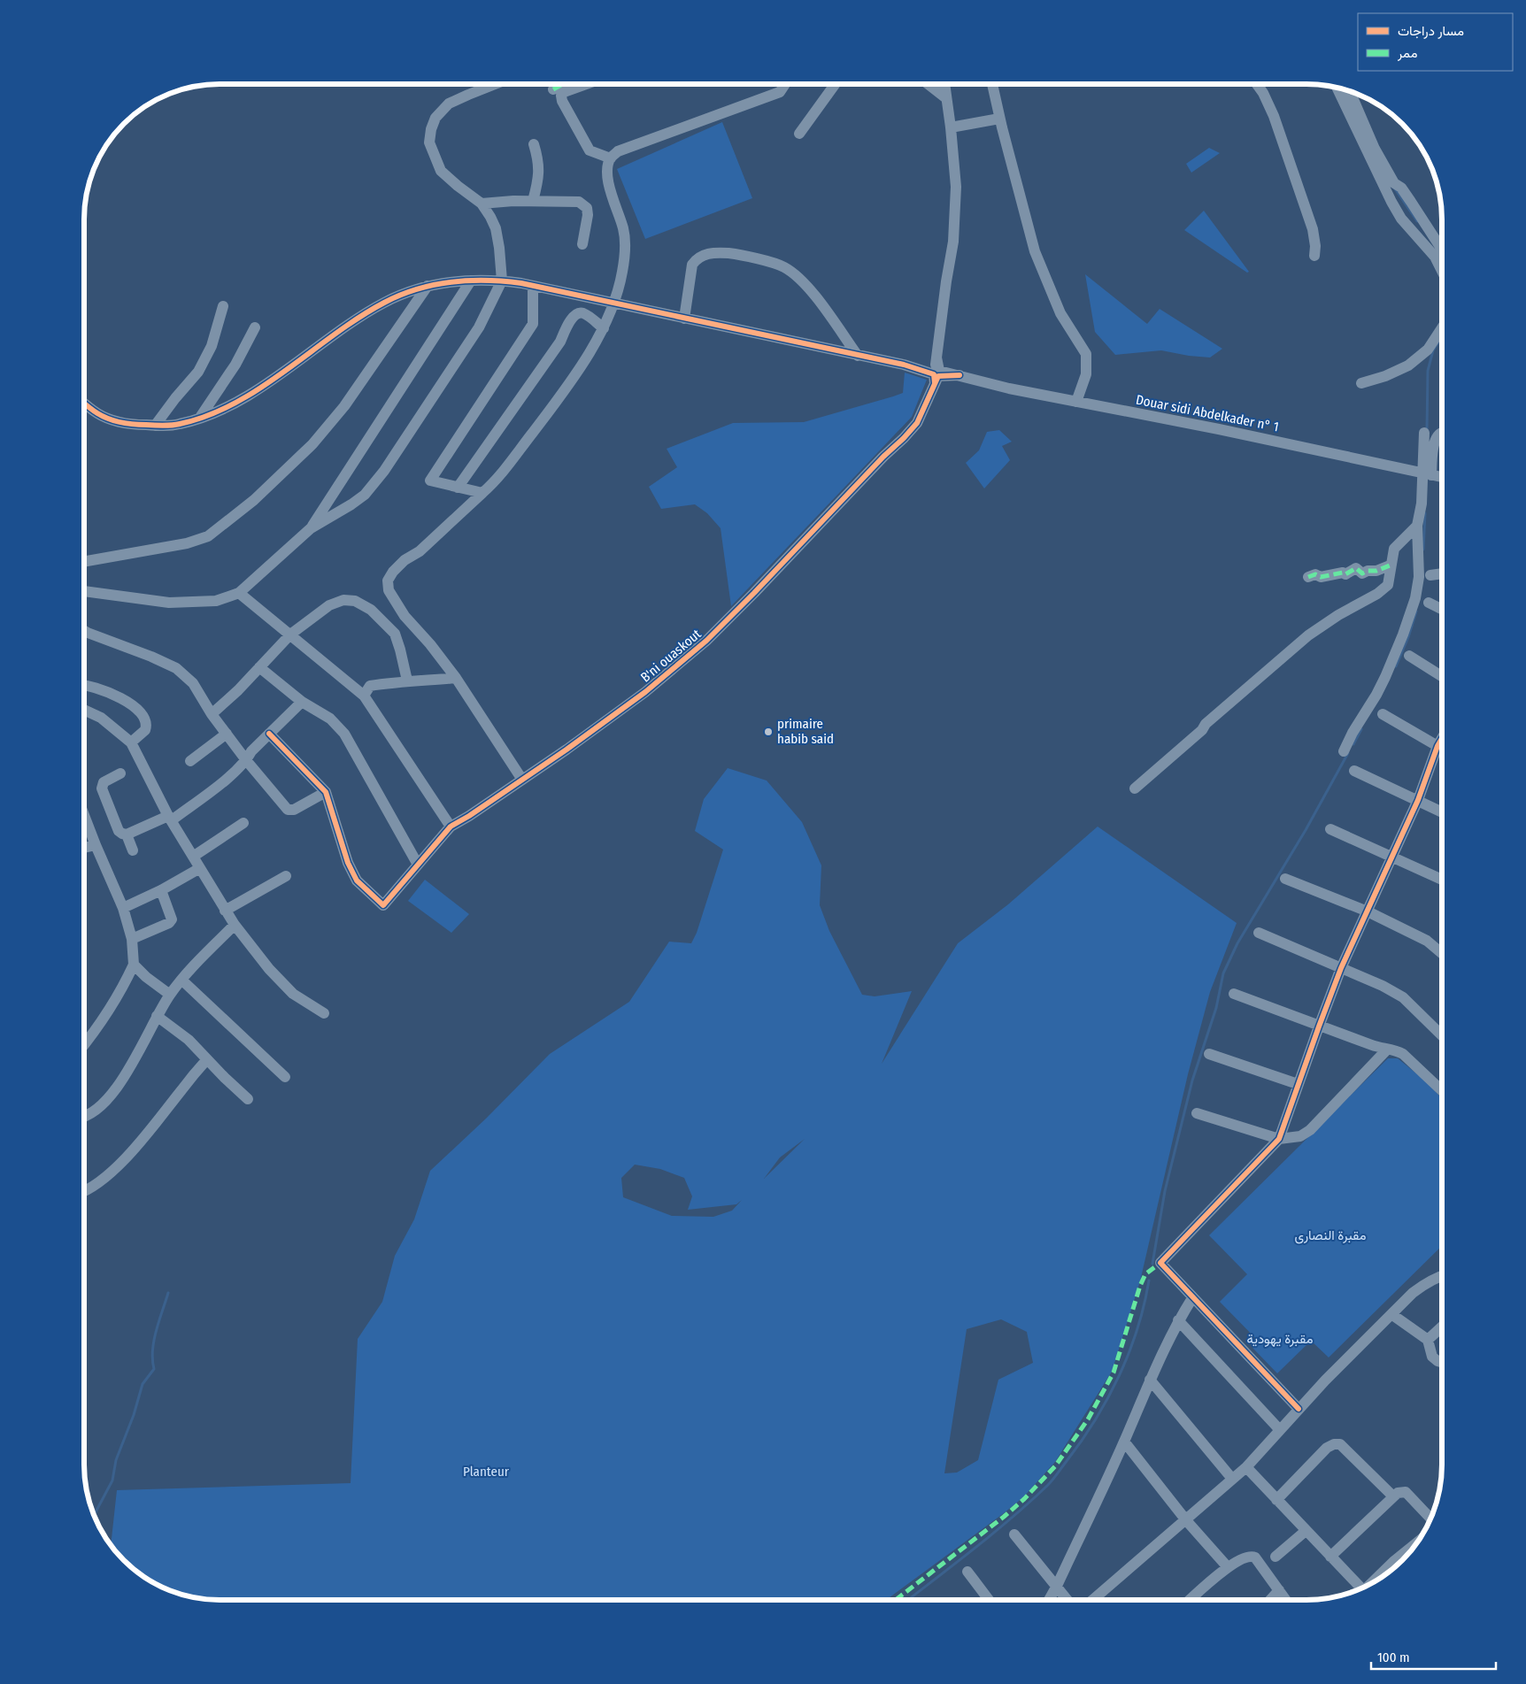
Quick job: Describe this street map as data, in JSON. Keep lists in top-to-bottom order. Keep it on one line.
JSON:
{"streets":{"street":["Douar sidi Abdelkader n° 1","B'ni ouaskout"]},"crossings":[["Douar sidi Abdelkader n° 1","B'ni ouaskout"]],"parks":["مقبرة النصارى","مقبرة يهودية","Planteur"],"places":["primaire habib said"],"legend":["مسار دراجات","ممر"],"scale_bar":"100 m"}
